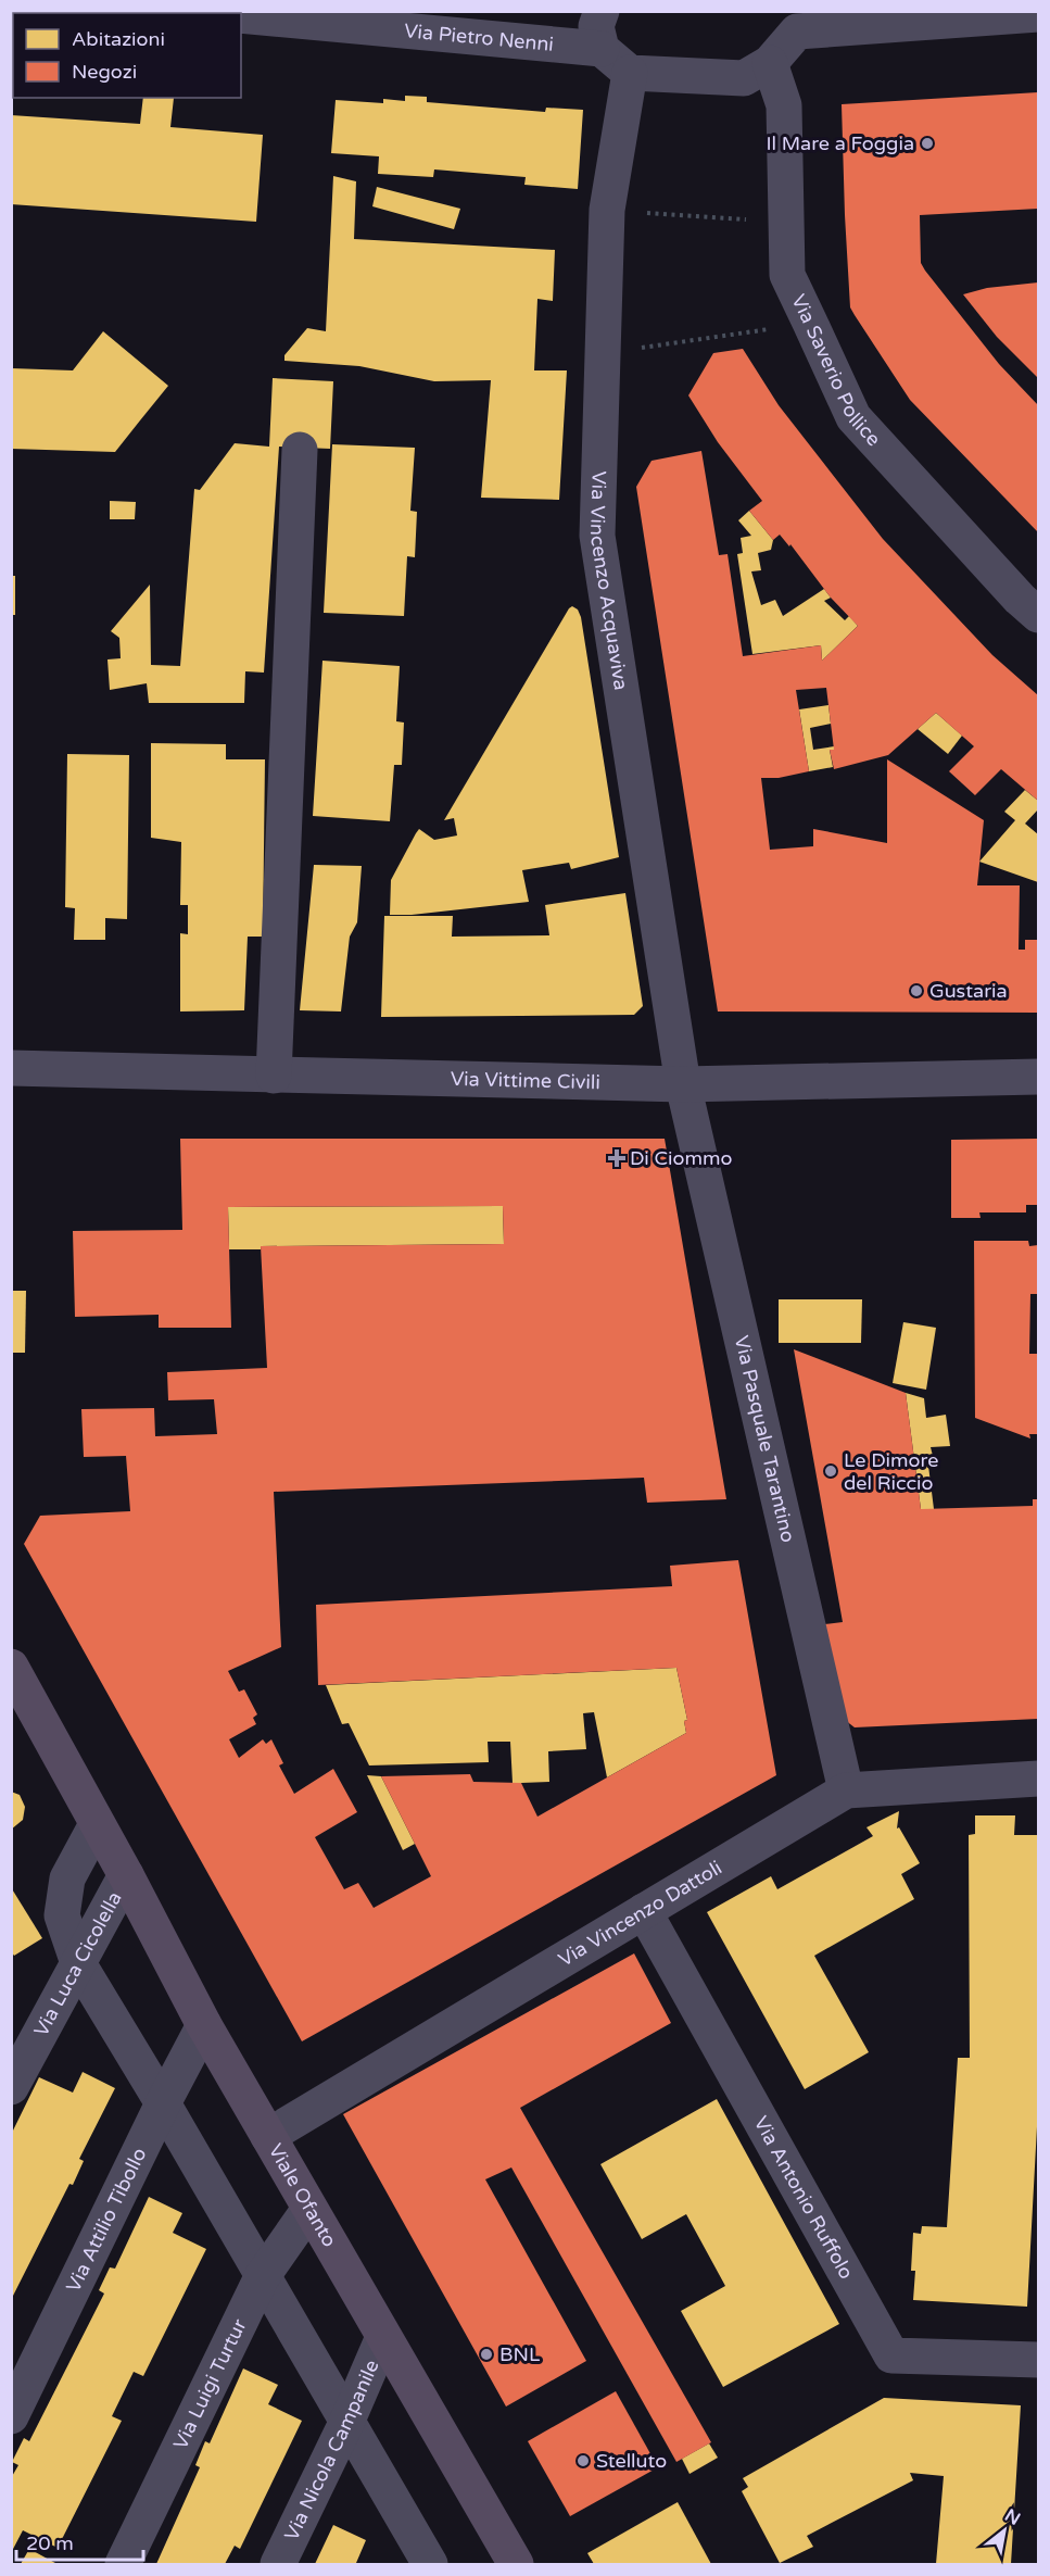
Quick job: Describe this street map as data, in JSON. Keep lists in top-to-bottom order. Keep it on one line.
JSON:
{"streets":{"main road":["Viale Ofanto"],"street":["Via Pietro Nenni","Via Saverio Pollice","Via Vincenzo Acquaviva","Via Vittime Civili","Via Pasquale Tarantino","Via Vincenzo Dattoli","Via Luca Cicolella","Via Antonio Ruffolo","Via Attilio Tibollo","Via Luigi Turtur","Via Nicola Campanile"]},"crossings":[["Via Vincenzo Acquaviva","Via Vittime Civili"],["Via Vincenzo Acquaviva","Via Pasquale Tarantino"],["Via Vittime Civili","Via Pasquale Tarantino"],["Via Pasquale Tarantino","Via Vincenzo Dattoli"],["Via Vincenzo Dattoli","Viale Ofanto"],["Via Vincenzo Dattoli","Via Antonio Ruffolo"],["Via Luca Cicolella","Viale Ofanto"],["Viale Ofanto","Via Attilio Tibollo"],["Viale Ofanto","Via Luigi Turtur"],["Viale Ofanto","Via Nicola Campanile"]],"places":{"other":["Il Mare a Foggia","Gustaria","Le Dimore del Riccio","BNL","Stelluto"],"health":["Di Ciommo"]},"legend":["Abitazioni","Negozi"],"scale_bar":"20 m","north":"top right"}
